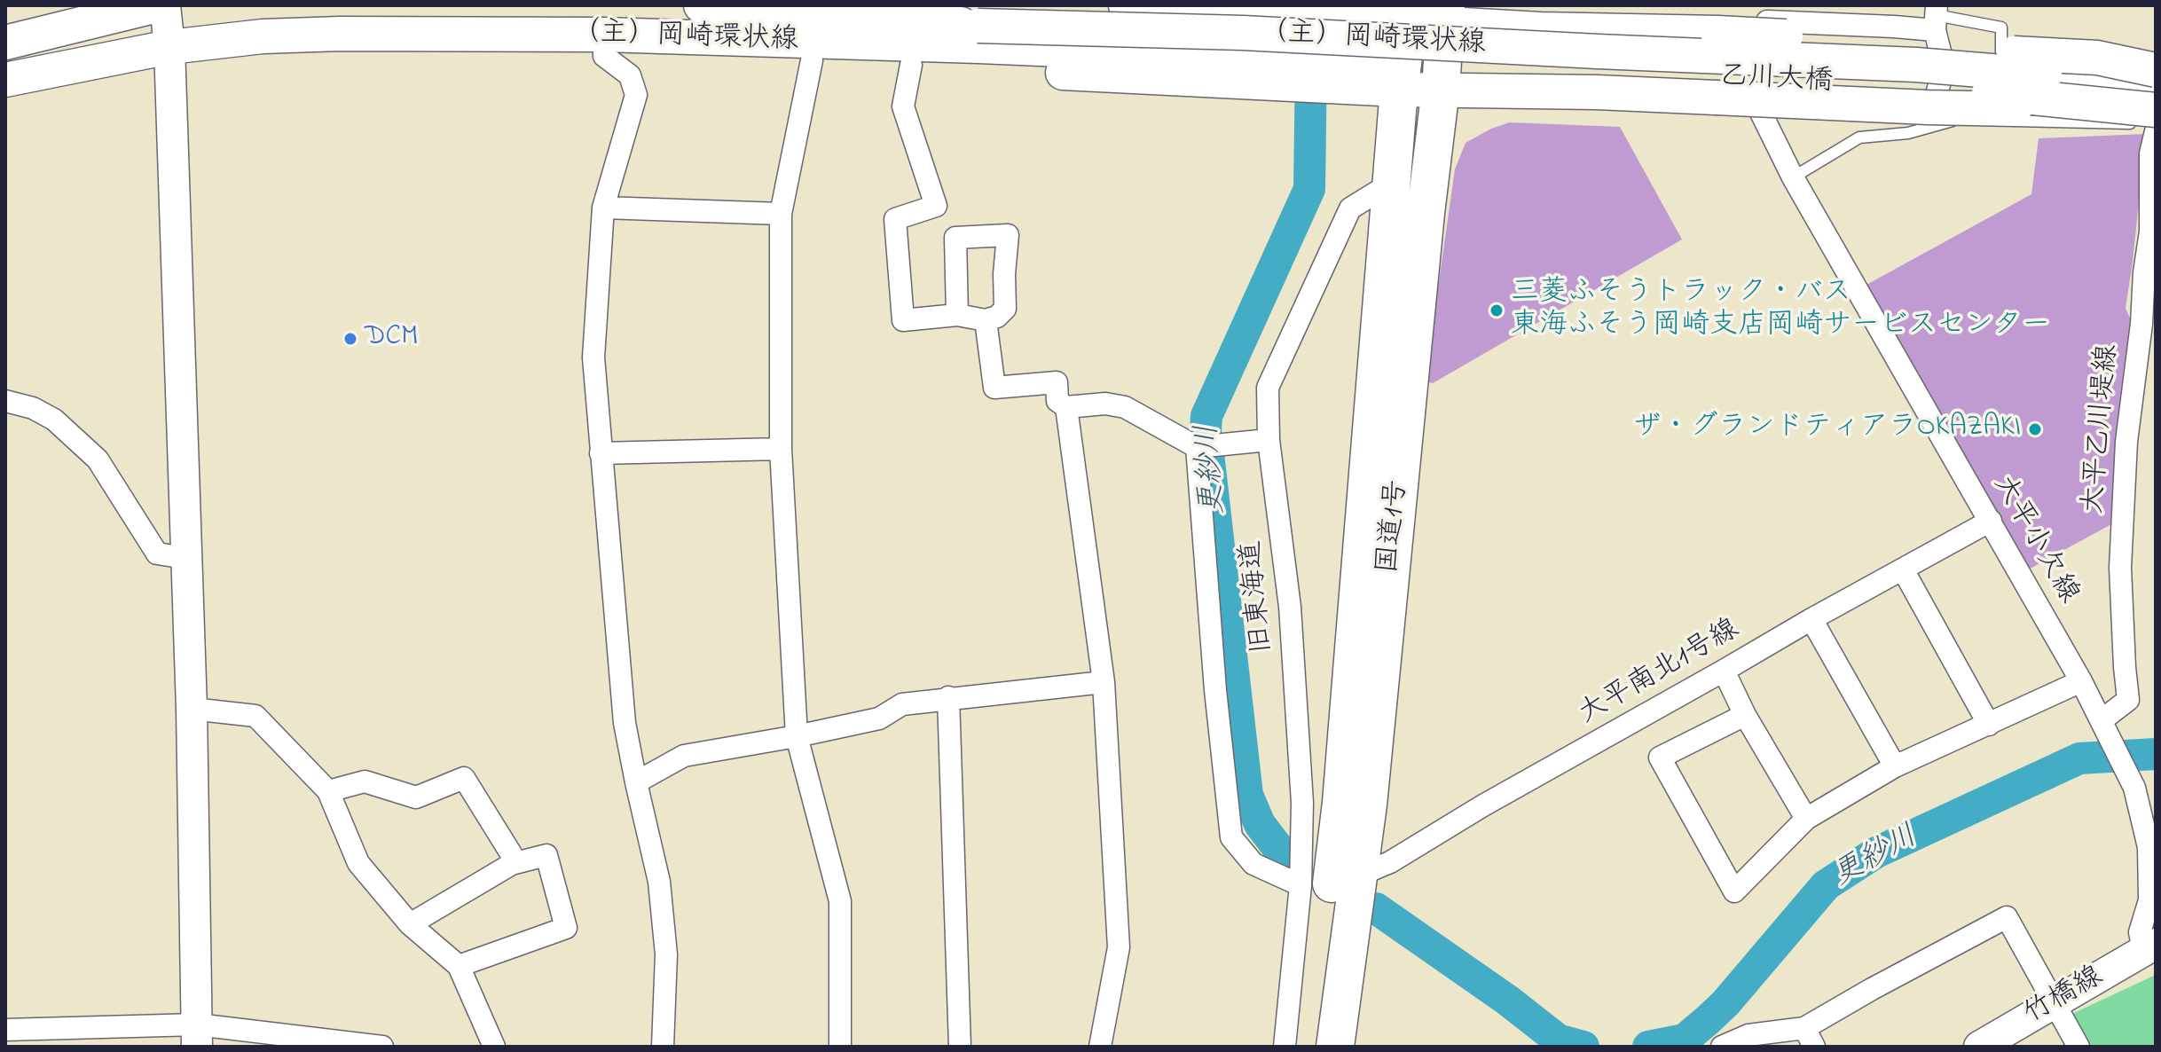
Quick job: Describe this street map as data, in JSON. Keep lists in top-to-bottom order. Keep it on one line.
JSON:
{"streets":{"highway":["国道1号"],"main road":["（主）岡崎環状線","乙川大橋"],"street":["大平乙川堤線","大平小欠線","旧東海道","大平南北1号線","竹橋線"]},"crossings":[["（主）岡崎環状線","乙川大橋"],["（主）岡崎環状線","国道1号"],["乙川大橋","国道1号"],["大平乙川堤線","大平小欠線"],["国道1号","旧東海道"],["国道1号","大平南北1号線"],["大平小欠線","大平南北1号線"],["大平小欠線","竹橋線"]],"water":["更紗川"],"places":["三菱ふそうトラック・バス 東海ふそう岡崎支店岡崎サービスセンター","DCM","ザ・グランドティアラOKAZAKI"]}
